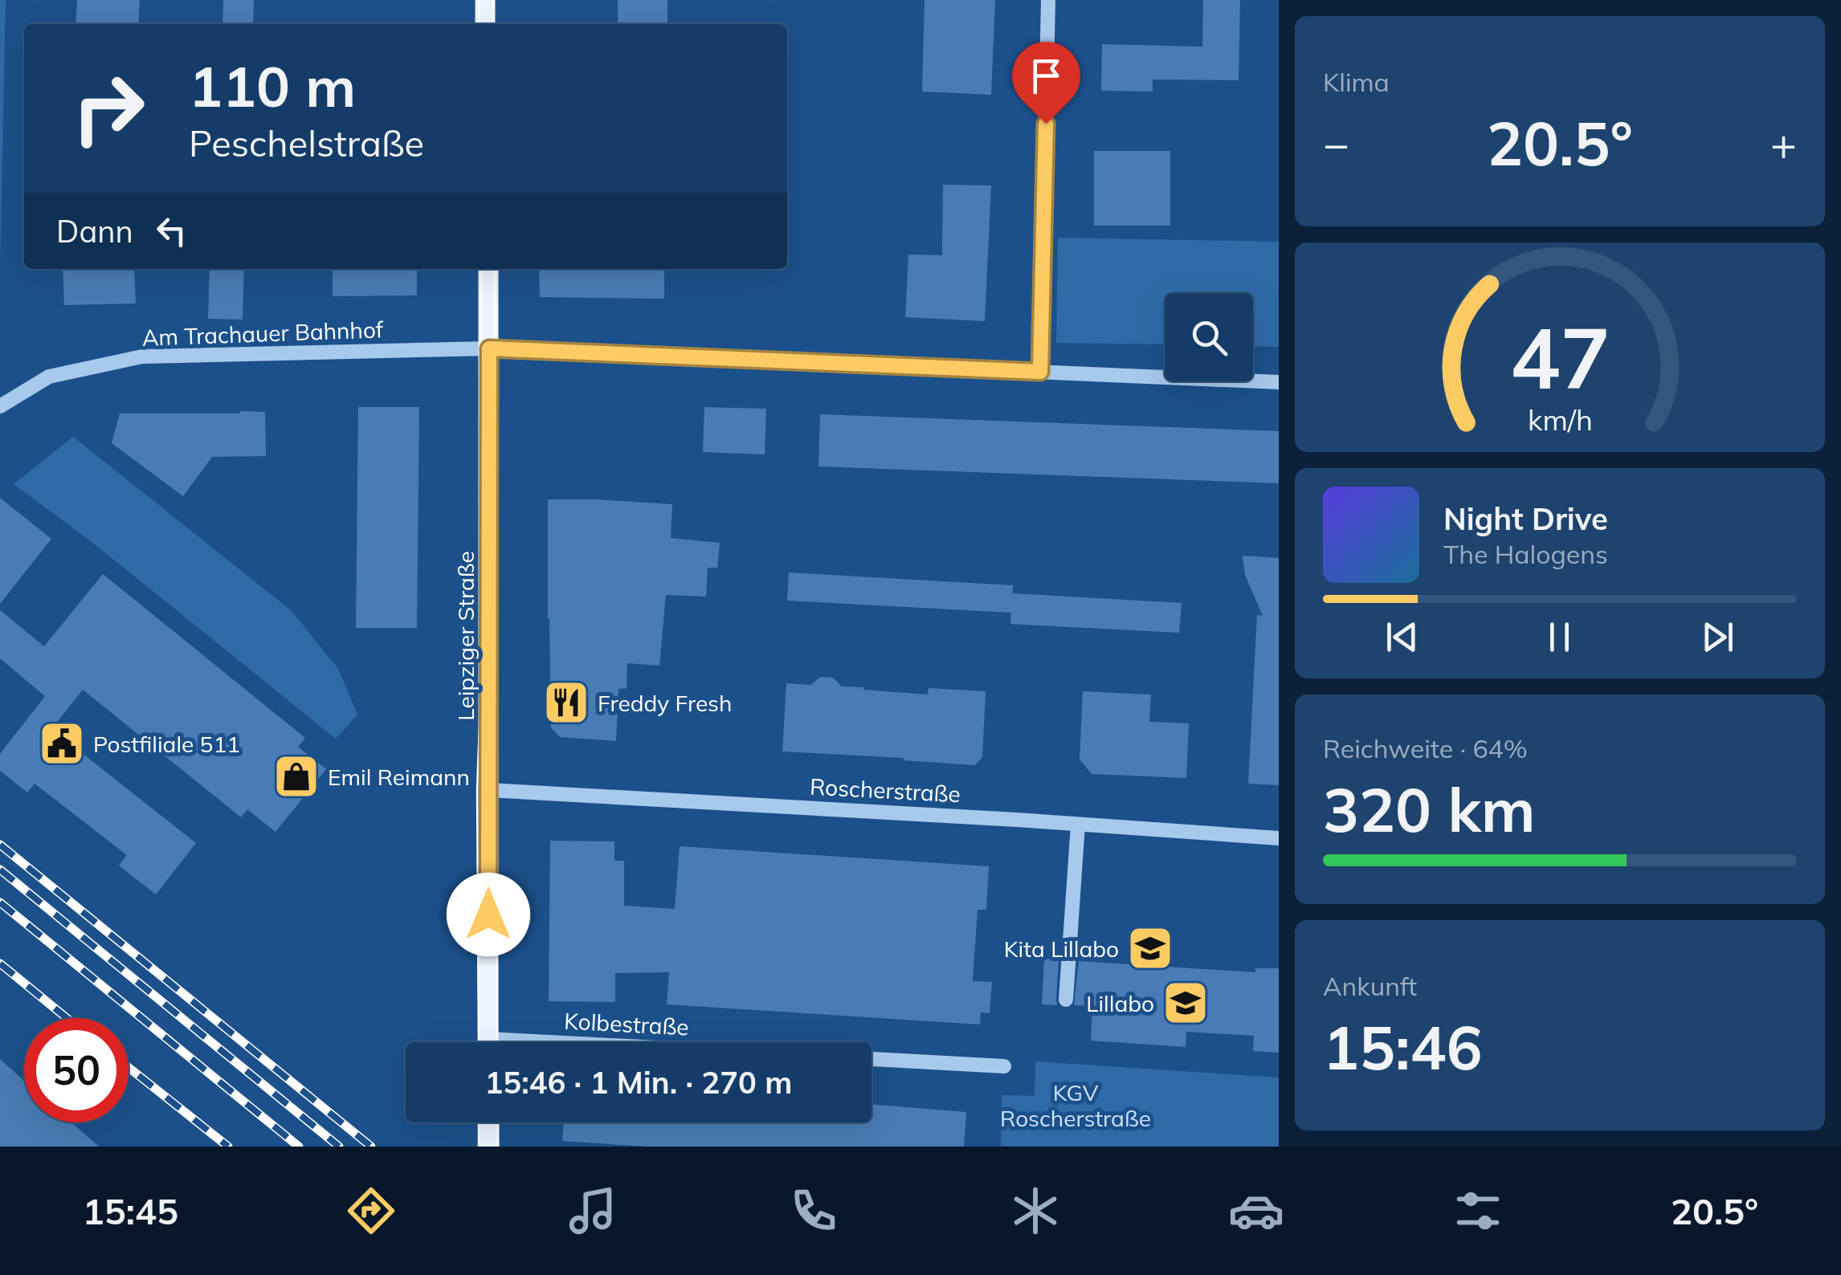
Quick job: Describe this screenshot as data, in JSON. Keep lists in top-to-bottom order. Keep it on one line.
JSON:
{"streets":{"main road":["Leipziger Straße"],"street":["Am Trachauer Bahnhof","Roscherstraße"]},"crossings":[["Am Trachauer Bahnhof","Leipziger Straße"],["Leipziger Straße","Roscherstraße"]],"parks":["KGV Roscherstraße"],"places":{"restaurant":["Freddy Fresh"],"public building":["Postfiliale 511"],"shop":["Emil Reimann"],"school or university":["Kita Lillabo","Lillabo"]},"page":{"tile":["Klima",["Reichweite · 64%","320 km"],["Ankunft","15:46"]],"turn":["110 m","Peschelstraße"],"heat":["−","20.5°","+"],"then":"Dann","song":["Night Drive","The Halogens"],"limit":"50","trip":"15:46 · 1 Min. · 270 m","tabs":["15:45","20.5°"],"gauge":["47","km/h"]}}
